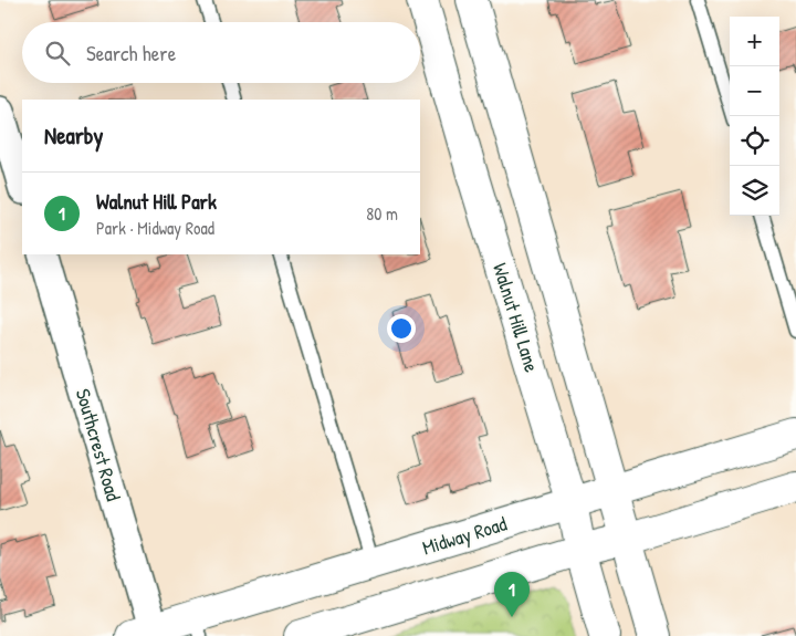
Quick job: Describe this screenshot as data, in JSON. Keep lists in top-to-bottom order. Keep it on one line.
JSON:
{"streets":{"main road":["Walnut Hill Lane","Midway Road"],"street":["Southcrest Road"]},"crossings":[["Walnut Hill Lane","Midway Road"],["Southcrest Road","Midway Road"]],"page":{"map_buttons":["+","−"],"search":"Search here","heading":"Nearby","list":[{"mark":"1","name":"Walnut Hill Park","note":"Park · Midway Road","value":"80 m"}],"pins":"1"}}
